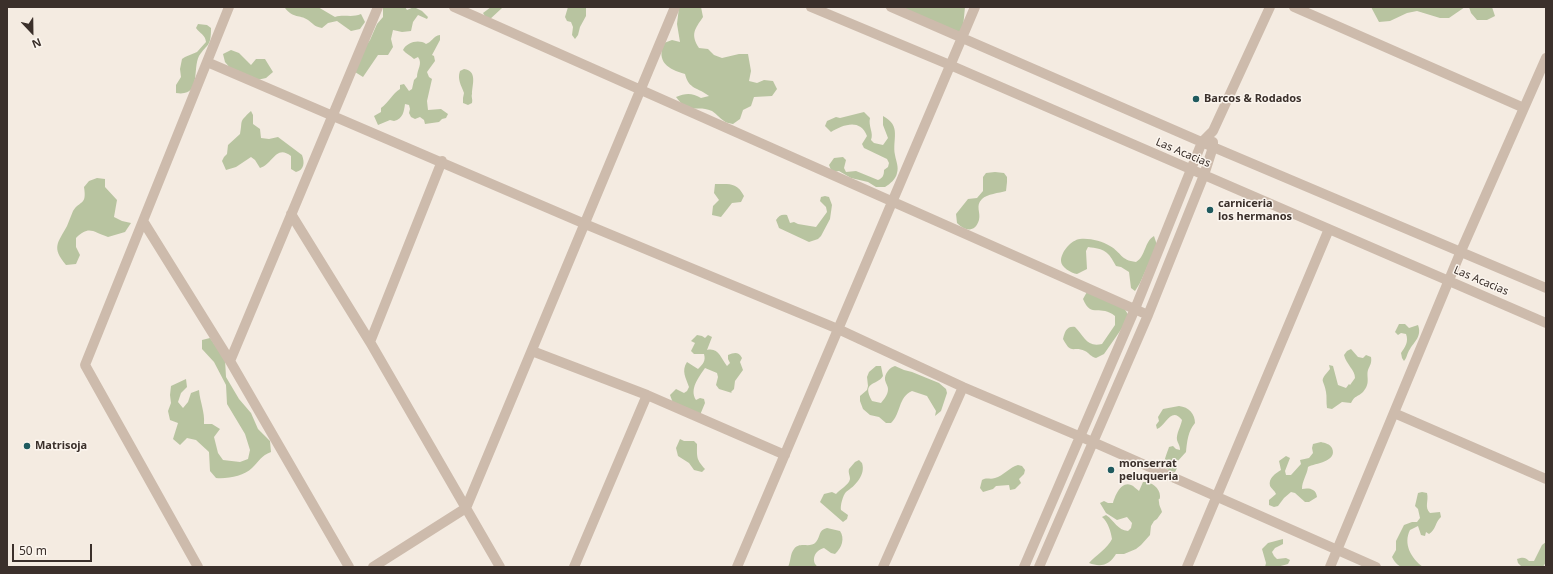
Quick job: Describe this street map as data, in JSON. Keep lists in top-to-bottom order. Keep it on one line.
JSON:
{"streets":{"street":["Las Acacias"]},"places":["Barcos & Rodados","carniceria los hermanos","Matrisoja","monserrat peluqueria"],"scale_bar":"50 m","north":"bottom"}
